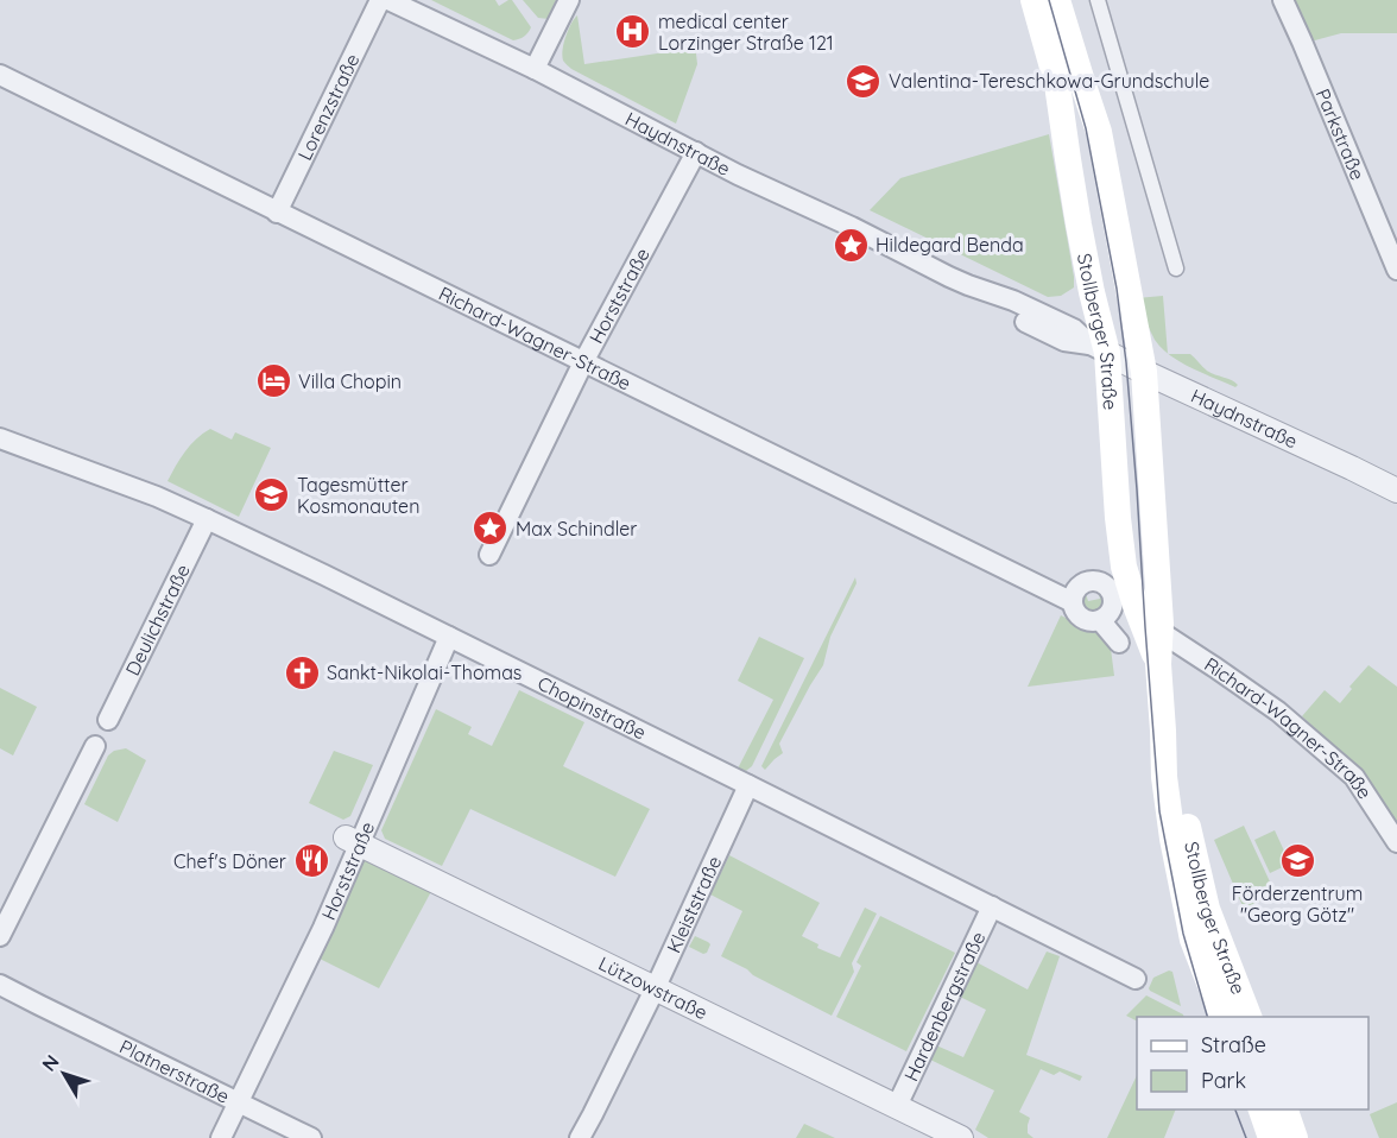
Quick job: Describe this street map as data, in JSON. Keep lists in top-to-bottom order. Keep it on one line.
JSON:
{"streets":{"main road":["Stollberger Straße"],"street":["Lorenzstraße","Parkstraße","Haydnstraße","Horststraße","Richard-Wagner-Straße","Deulichstraße","Chopinstraße","Kleiststraße","Lützowstraße","Hardenbergstraße","Platnerstraße"]},"crossings":[["Lorenzstraße","Richard-Wagner-Straße"],["Haydnstraße","Horststraße"],["Haydnstraße","Stollberger Straße"],["Horststraße","Richard-Wagner-Straße"],["Horststraße","Chopinstraße"],["Horststraße","Lützowstraße"],["Horststraße","Platnerstraße"],["Stollberger Straße","Richard-Wagner-Straße"],["Deulichstraße","Chopinstraße"],["Chopinstraße","Kleiststraße"],["Chopinstraße","Hardenbergstraße"],["Kleiststraße","Lützowstraße"],["Lützowstraße","Hardenbergstraße"]],"places":{"hospital":["medical center Lorzinger Straße 121"],"school or university":["Valentina-Tereschkowa-Grundschule","Tagesmütter Kosmonauten","Förderzentrum \"Georg Götz\""],"place":["Hildegard Benda","Max Schindler"],"hotel":["Villa Chopin"],"church":["Sankt-Nikolai-Thomas"],"restaurant":["Chef's Döner"]},"legend":["Straße","Park"],"north":"top left"}
